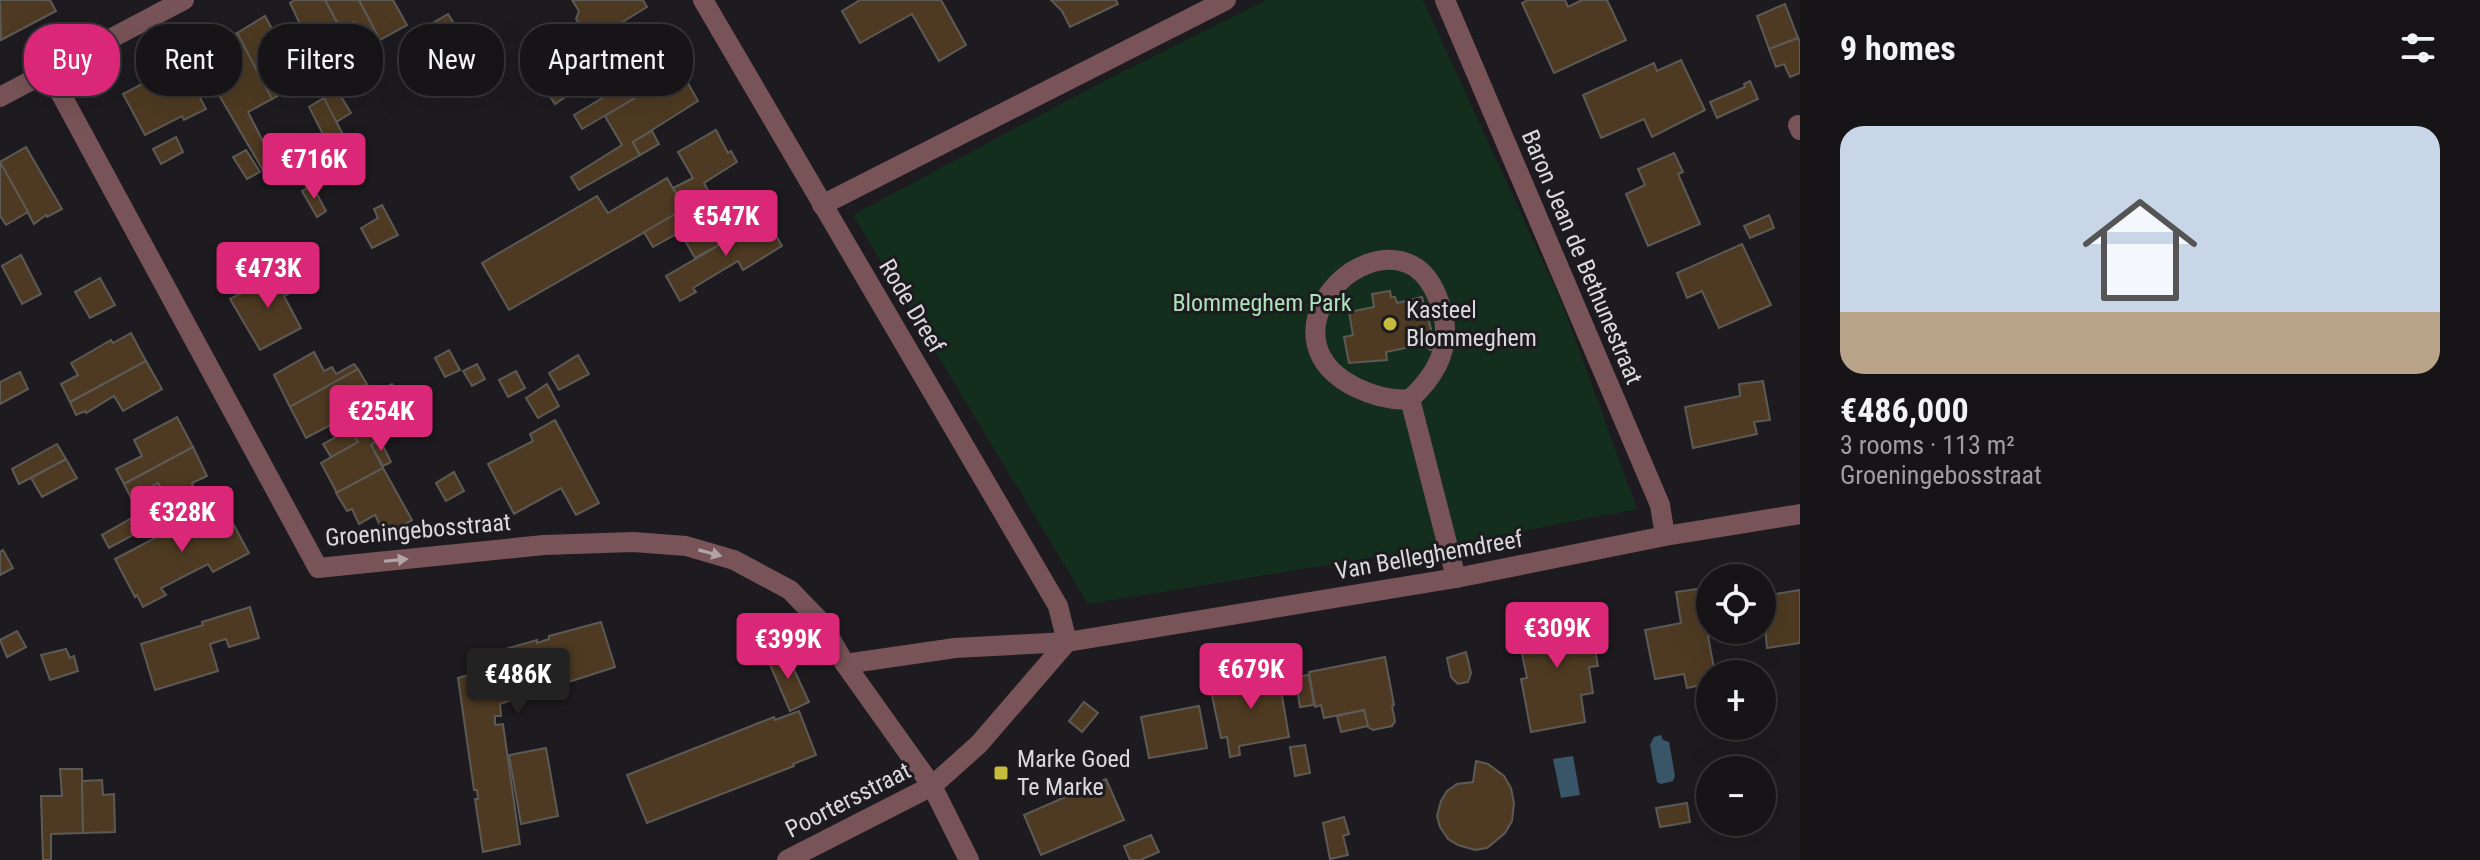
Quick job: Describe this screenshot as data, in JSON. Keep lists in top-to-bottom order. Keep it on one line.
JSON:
{"streets":{"street":["Baron Jean de Bethunestraat","Rode Dreef","Groeningebosstraat","Van Belleghemdreef","Poortersstraat"]},"crossings":[["Baron Jean de Bethunestraat","Van Belleghemdreef"],["Rode Dreef","Van Belleghemdreef"],["Groeningebosstraat","Van Belleghemdreef"],["Groeningebosstraat","Poortersstraat"]],"one_way":["Groeningebosstraat"],"parks":["Blommeghem Park"],"places":{"other":["Kasteel Blommeghem"],"transit":["Marke Goed Te Marke"]},"page":{"heading":"9 homes","chip":["Buy","Rent","Filters","New","Apartment"],"list":[{"name":"€486,000","note":"3 rooms · 113 m² · Groeningebosstraat"}],"price":["€716K","€547K","€473K","€254K","€328K","€309K","€399K","€679K","€486K"],"map_buttons":["+","−"]}}
